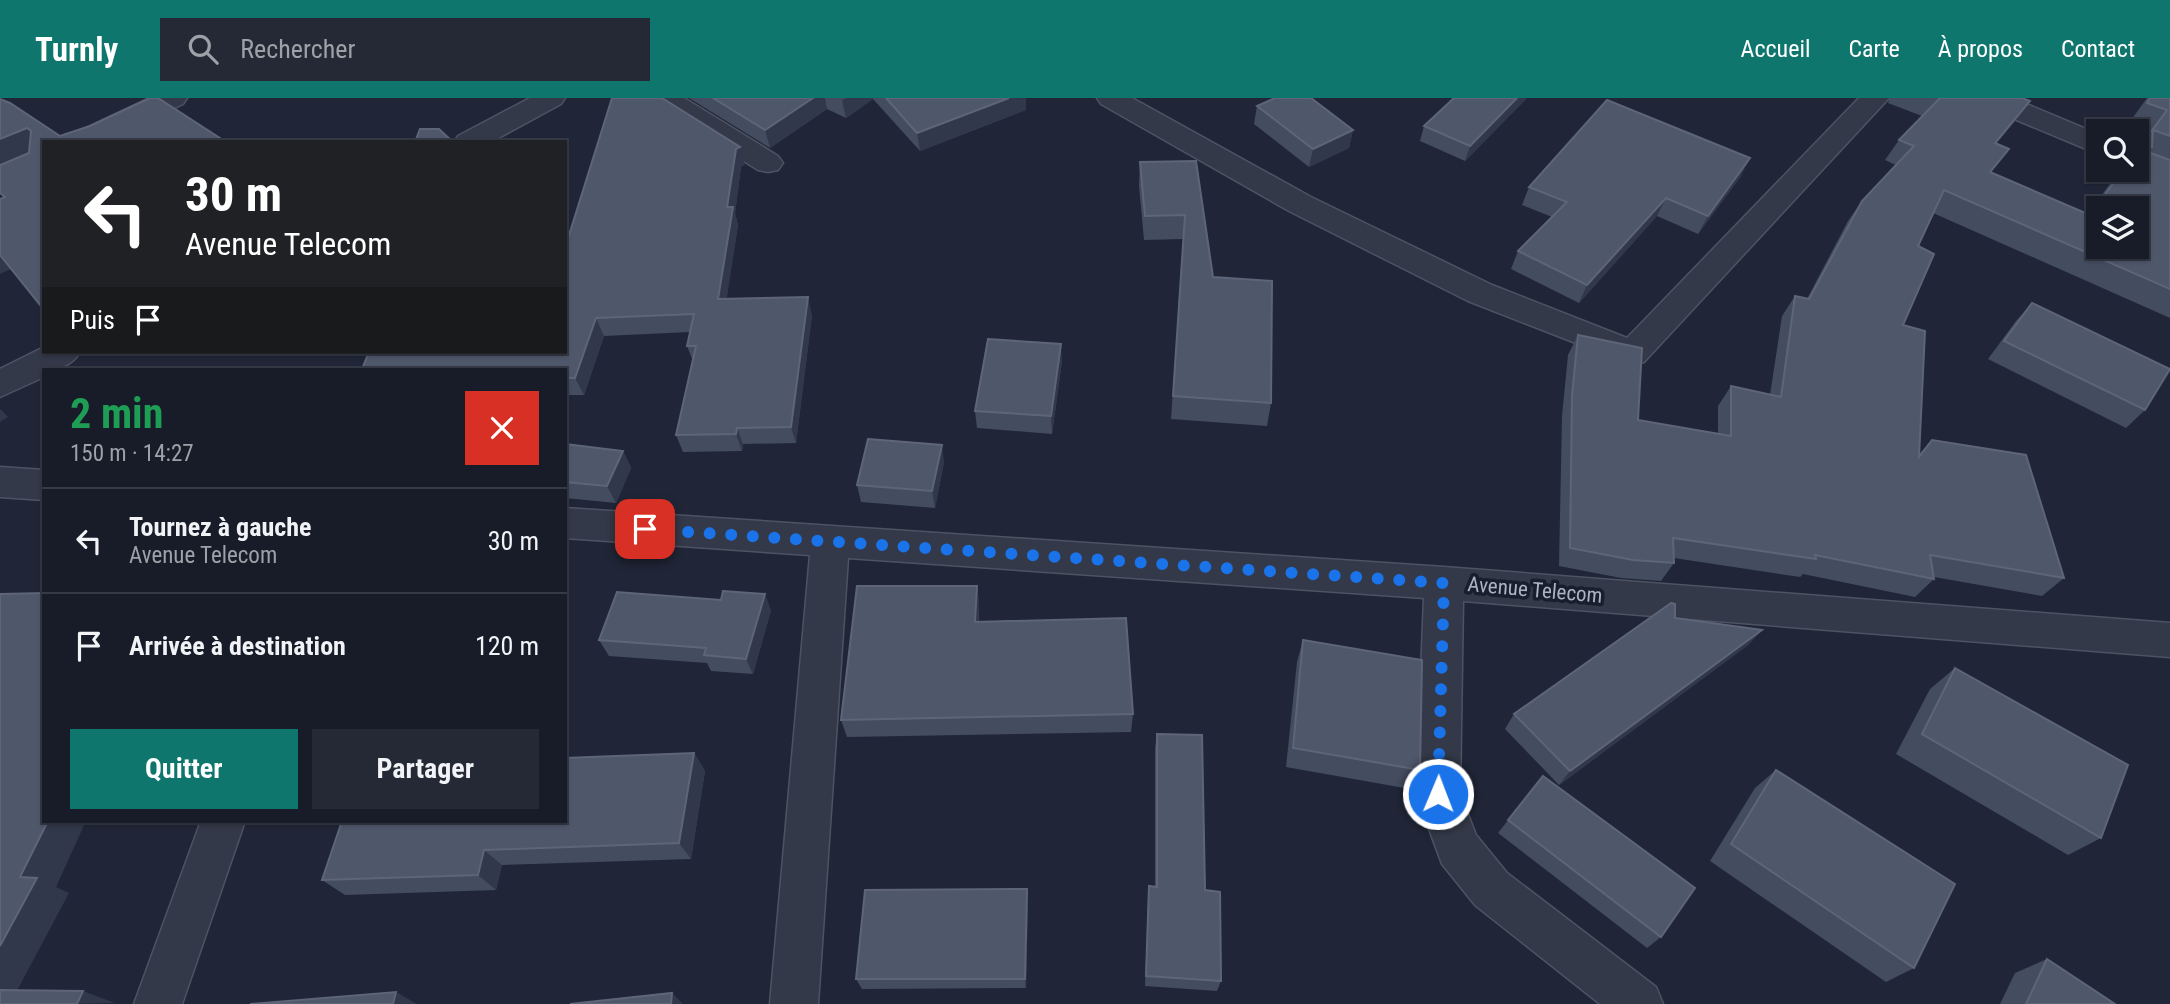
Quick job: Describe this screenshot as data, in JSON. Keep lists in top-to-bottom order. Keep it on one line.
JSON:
{"streets":{"street":["Avenue Telecom"]},"page":{"header":"Turnly","search":"Rechercher","nav":["Accueil","Carte","À propos","Contact"],"turn":["30 m","Avenue Telecom"],"then":"Puis","heading":["2 min","150 m · 14:27"],"list":[{"name":"Tournez à gauche","note":"Avenue Telecom","value":"30 m"},{"name":"Arrivée à destination","value":"120 m"}],"buttons":["Quitter","Partager"]}}
